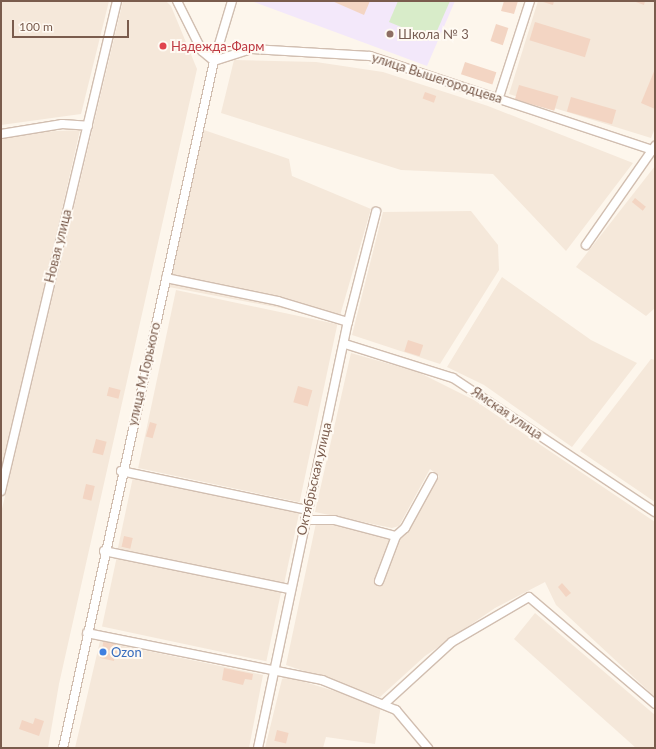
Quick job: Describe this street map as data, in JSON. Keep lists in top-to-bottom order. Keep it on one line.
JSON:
{"streets":{"street":["улица Вышегородцева","Новая улица","улица М.Горького","Ямская улица","Октябрьская улица"]},"crossings":[["улица Вышегородцева","улица М.Горького"],["Ямская улица","Октябрьская улица"]],"places":["Школа № 3","Надежда-Фарм","Ozon"],"scale_bar":"100 m"}
